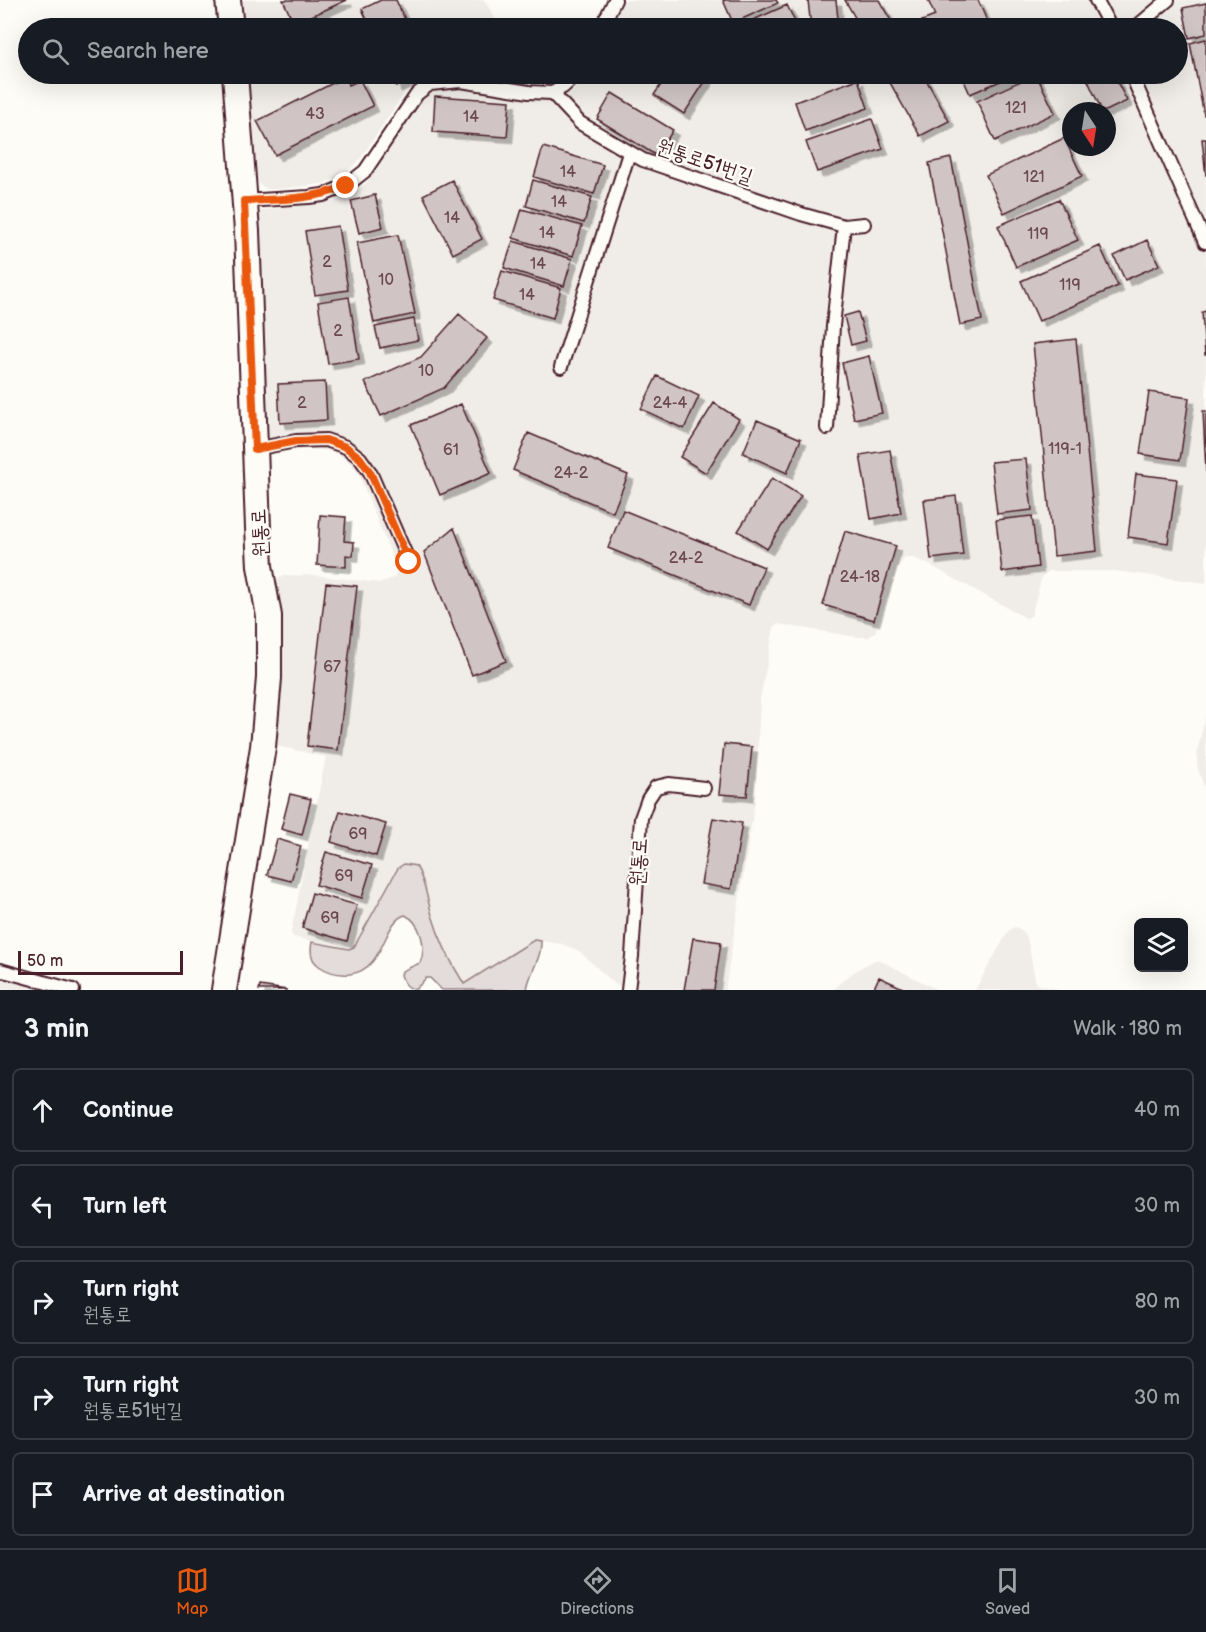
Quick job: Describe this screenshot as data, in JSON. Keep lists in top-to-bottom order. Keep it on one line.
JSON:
{"streets":{"street":["원통로"],"lane":["원통로51번길"]},"house_numbers":["121","43","14","14","121","14","14","14","119","2","14","10","119","14","2","10","2","24-4","119-1","61","24-2","24-2","24-18","67","69","69","69"],"scale_bar":"50 m","north":"bottom","page":{"search":"Search here","scale":"50 m","heading":["3 min","Walk · 180 m"],"list":[["Continue","40 m"],["Turn left","30 m"],["Turn right","원통로","80 m"],["Turn right","원통로51번길","30 m"],"Arrive at destination"],"nav":["Map","Directions","Saved"]}}
